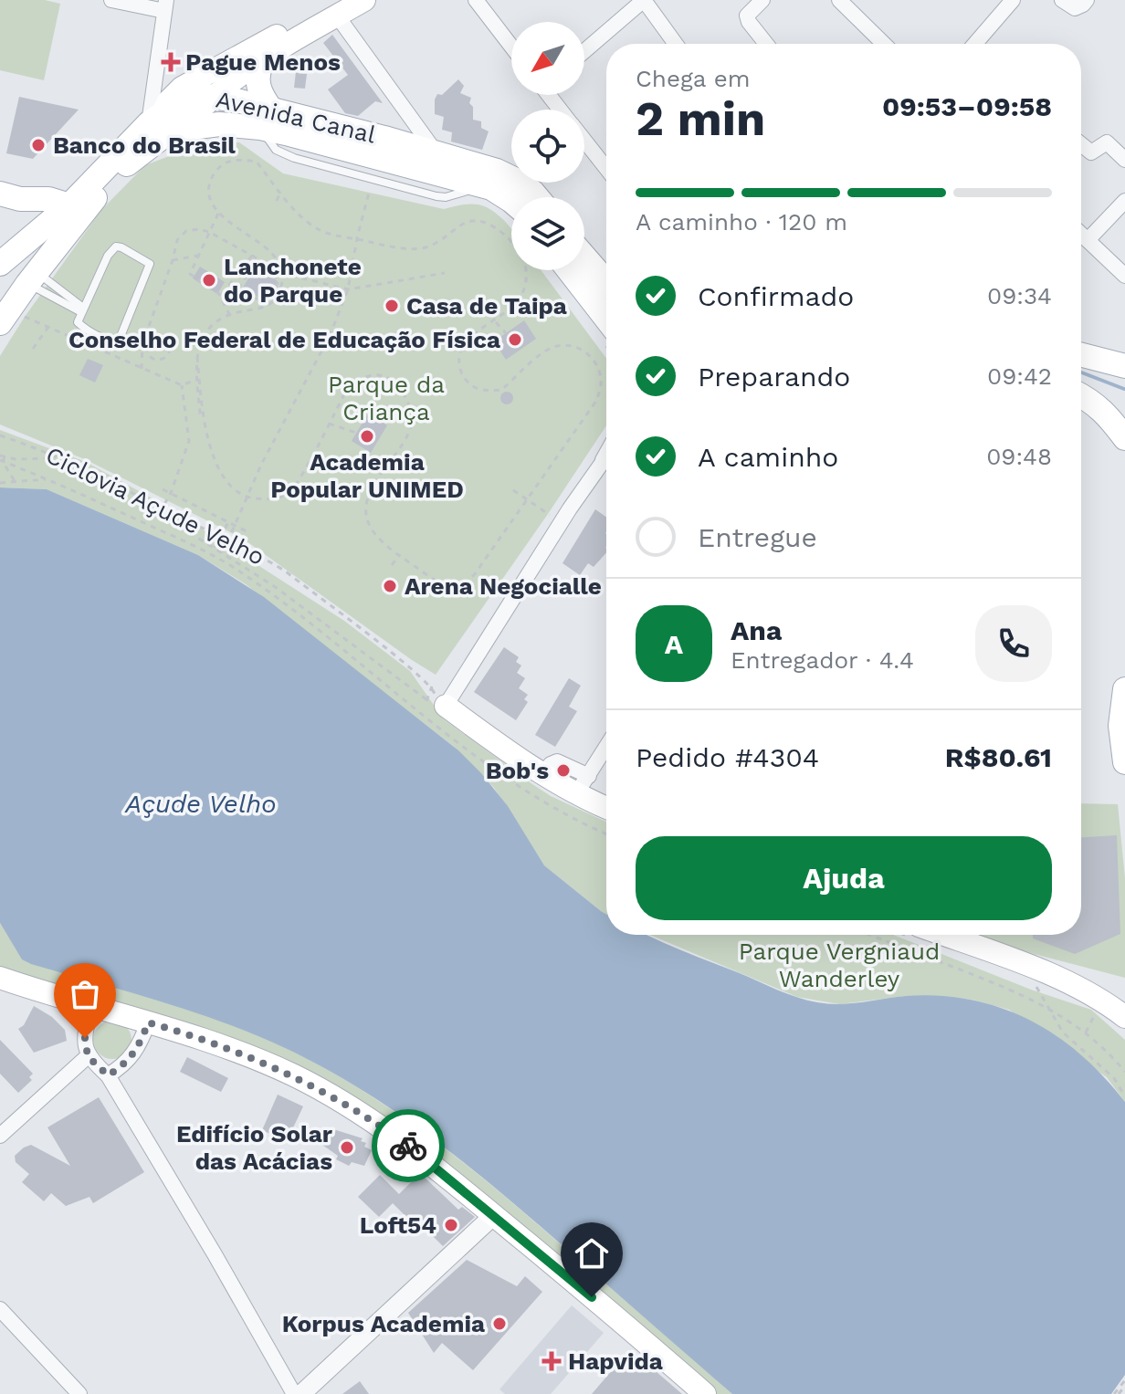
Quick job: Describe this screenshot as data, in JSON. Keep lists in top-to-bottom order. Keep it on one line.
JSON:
{"streets":{"main road":["Avenida Canal"],"path":["Ciclovia Açude Velho"]},"water":["Açude Velho"],"parks":["Parque da Criança","Parque Vergniaud Wanderley"],"places":{"health":["Pague Menos","Hapvida"],"other":["Banco do Brasil","Lanchonete do Parque","Casa de Taipa","Conselho Federal de Educação Física","Academia Popular UNIMED","Arena Negocialle","Bob's","Edifício Solar das Acácias","Loft54","Korpus Academia"]},"north":"bottom left","page":{"heading":["2 min","Chega em","09:53–09:58"],"panel":["Ana","Entregador · 4.4","Pedido #4304","R$80.61"],"bar":"A caminho · 120 m","list":[["Confirmado","09:34"],["Preparando","09:42"],["A caminho","09:48"],"Entregue"],"round":"A","buttons":"Ajuda"}}
